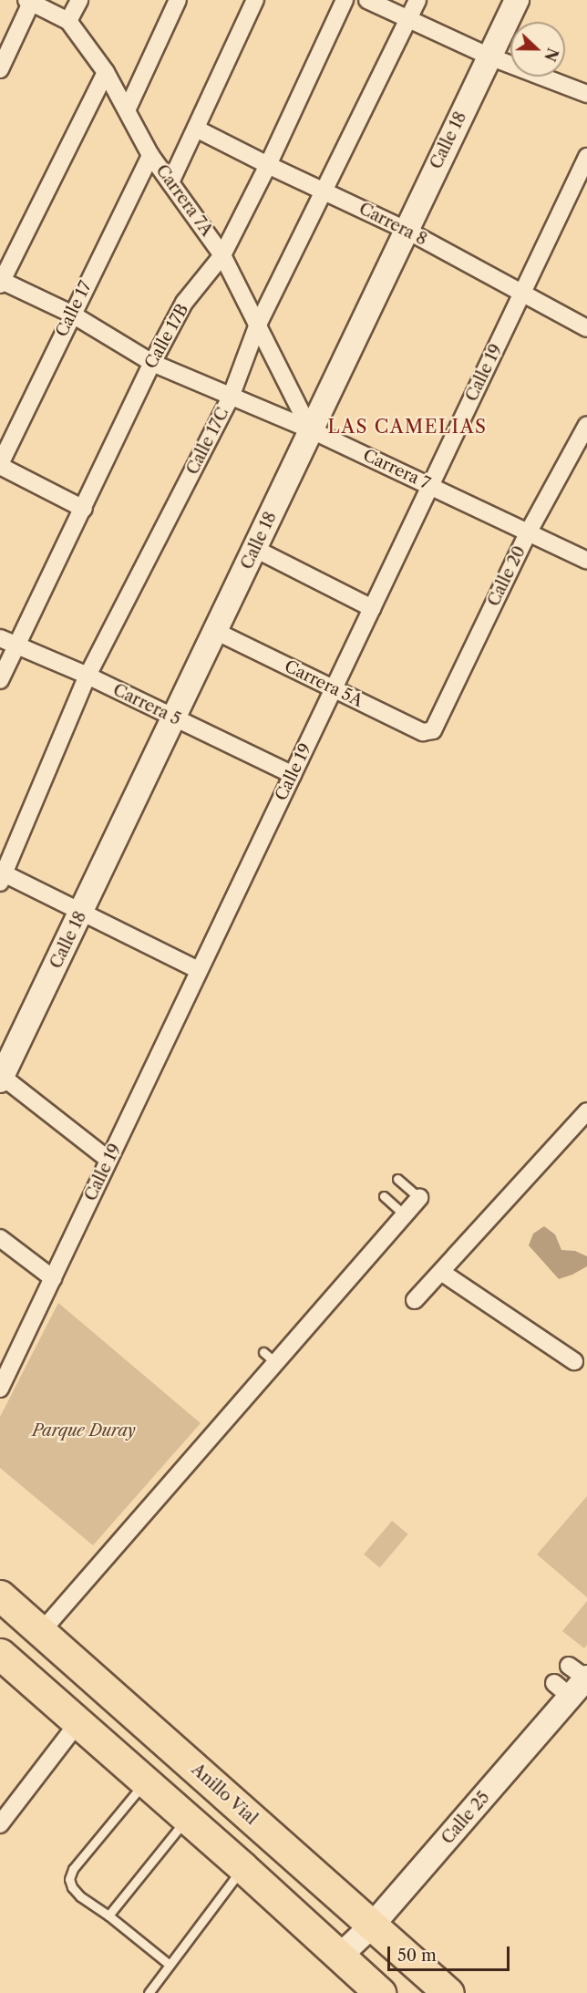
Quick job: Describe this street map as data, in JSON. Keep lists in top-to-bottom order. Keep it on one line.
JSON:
{"streets":{"highway":["Anillo Vial"],"street":["Calle 18","Carrera 7A","Carrera 8","Calle 17","Calle 17B","Calle 19","Calle 17C","Carrera 7","Calle 20","Carrera 5A","Carrera 5","Calle 25"]},"crossings":[["Calle 18","Carrera 7A"],["Calle 18","Carrera 8"],["Calle 18","Carrera 7"],["Calle 18","Carrera 5A"],["Calle 18","Carrera 5"],["Carrera 7A","Calle 17"],["Carrera 7A","Calle 17B"],["Carrera 7A","Calle 17C"],["Carrera 7A","Carrera 7"],["Carrera 8","Calle 17B"],["Carrera 8","Calle 19"],["Carrera 8","Calle 17C"],["Calle 17","Carrera 7"],["Calle 17B","Carrera 7"],["Calle 17B","Carrera 5"],["Calle 19","Carrera 7"],["Calle 19","Carrera 5A"],["Calle 19","Carrera 5"],["Calle 17C","Carrera 7"],["Calle 17C","Carrera 5"],["Carrera 7","Calle 20"],["Calle 20","Carrera 5A"],["Anillo Vial","Calle 25"]],"districts":["LAS CAMELIAS"],"parks":["Parque Duray"],"scale_bar":"50 m","north":"right"}
